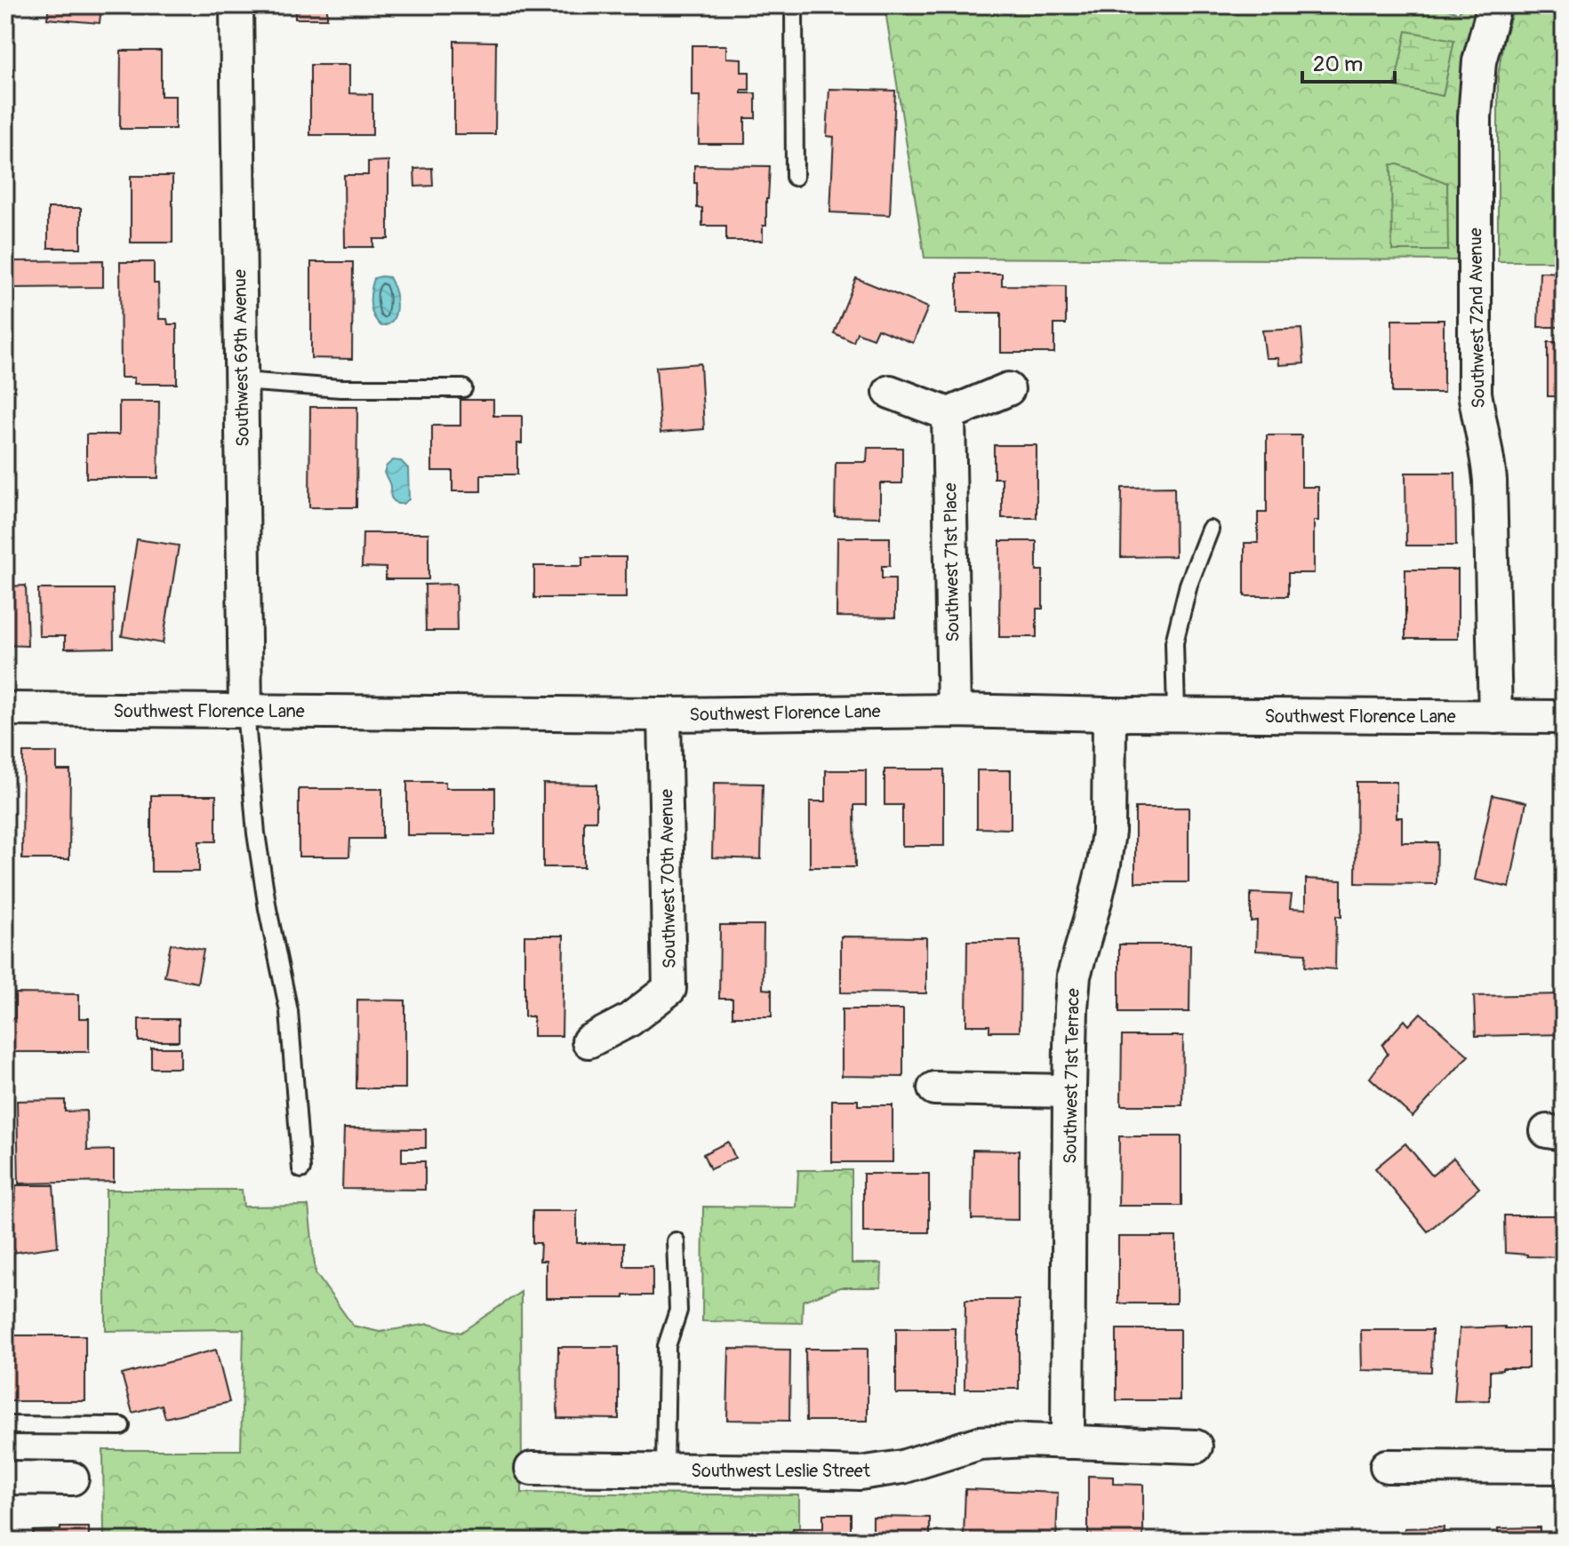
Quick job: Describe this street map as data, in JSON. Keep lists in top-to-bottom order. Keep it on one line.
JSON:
{"streets":{"street":["Southwest 72nd Avenue","Southwest 69th Avenue","Southwest 71st Place","Southwest Florence Lane","Southwest 70th Avenue","Southwest 71st Terrace","Southwest Leslie Street"]},"crossings":[["Southwest 72nd Avenue","Southwest Florence Lane"],["Southwest 69th Avenue","Southwest Florence Lane"],["Southwest 71st Place","Southwest Florence Lane"],["Southwest Florence Lane","Southwest 70th Avenue"],["Southwest Florence Lane","Southwest 71st Terrace"],["Southwest 71st Terrace","Southwest Leslie Street"]],"scale_bar":"20 m"}
